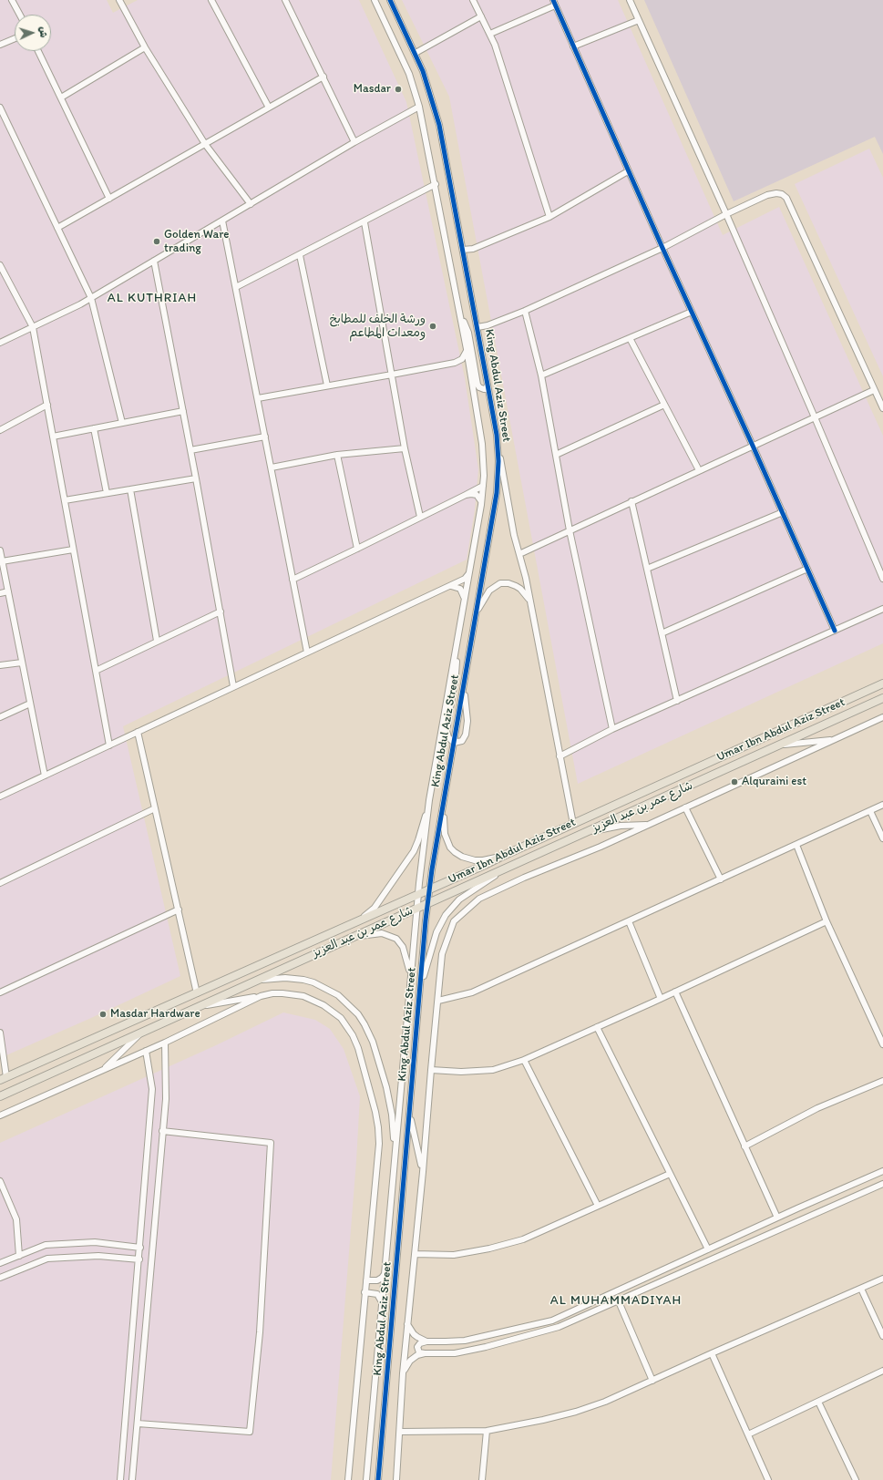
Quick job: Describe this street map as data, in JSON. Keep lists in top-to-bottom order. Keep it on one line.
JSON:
{"streets":{"main road":["Umar Ibn Abdul Aziz Street","شارع عمر بن عبد العزيز"],"street":["King Abdul Aziz Street"]},"crossings":[["King Abdul Aziz Street","Umar Ibn Abdul Aziz Street"],["King Abdul Aziz Street","شارع عمر بن عبد العزيز"]],"districts":["AL KUTHRIAH","AL MUHAMMADIYAH"],"places":["Masdar","Golden Ware trading","ورشة الخلف للمطابخ ومعدات المطاعم","Alquraini est","Masdar Hardware"],"north":"right"}
